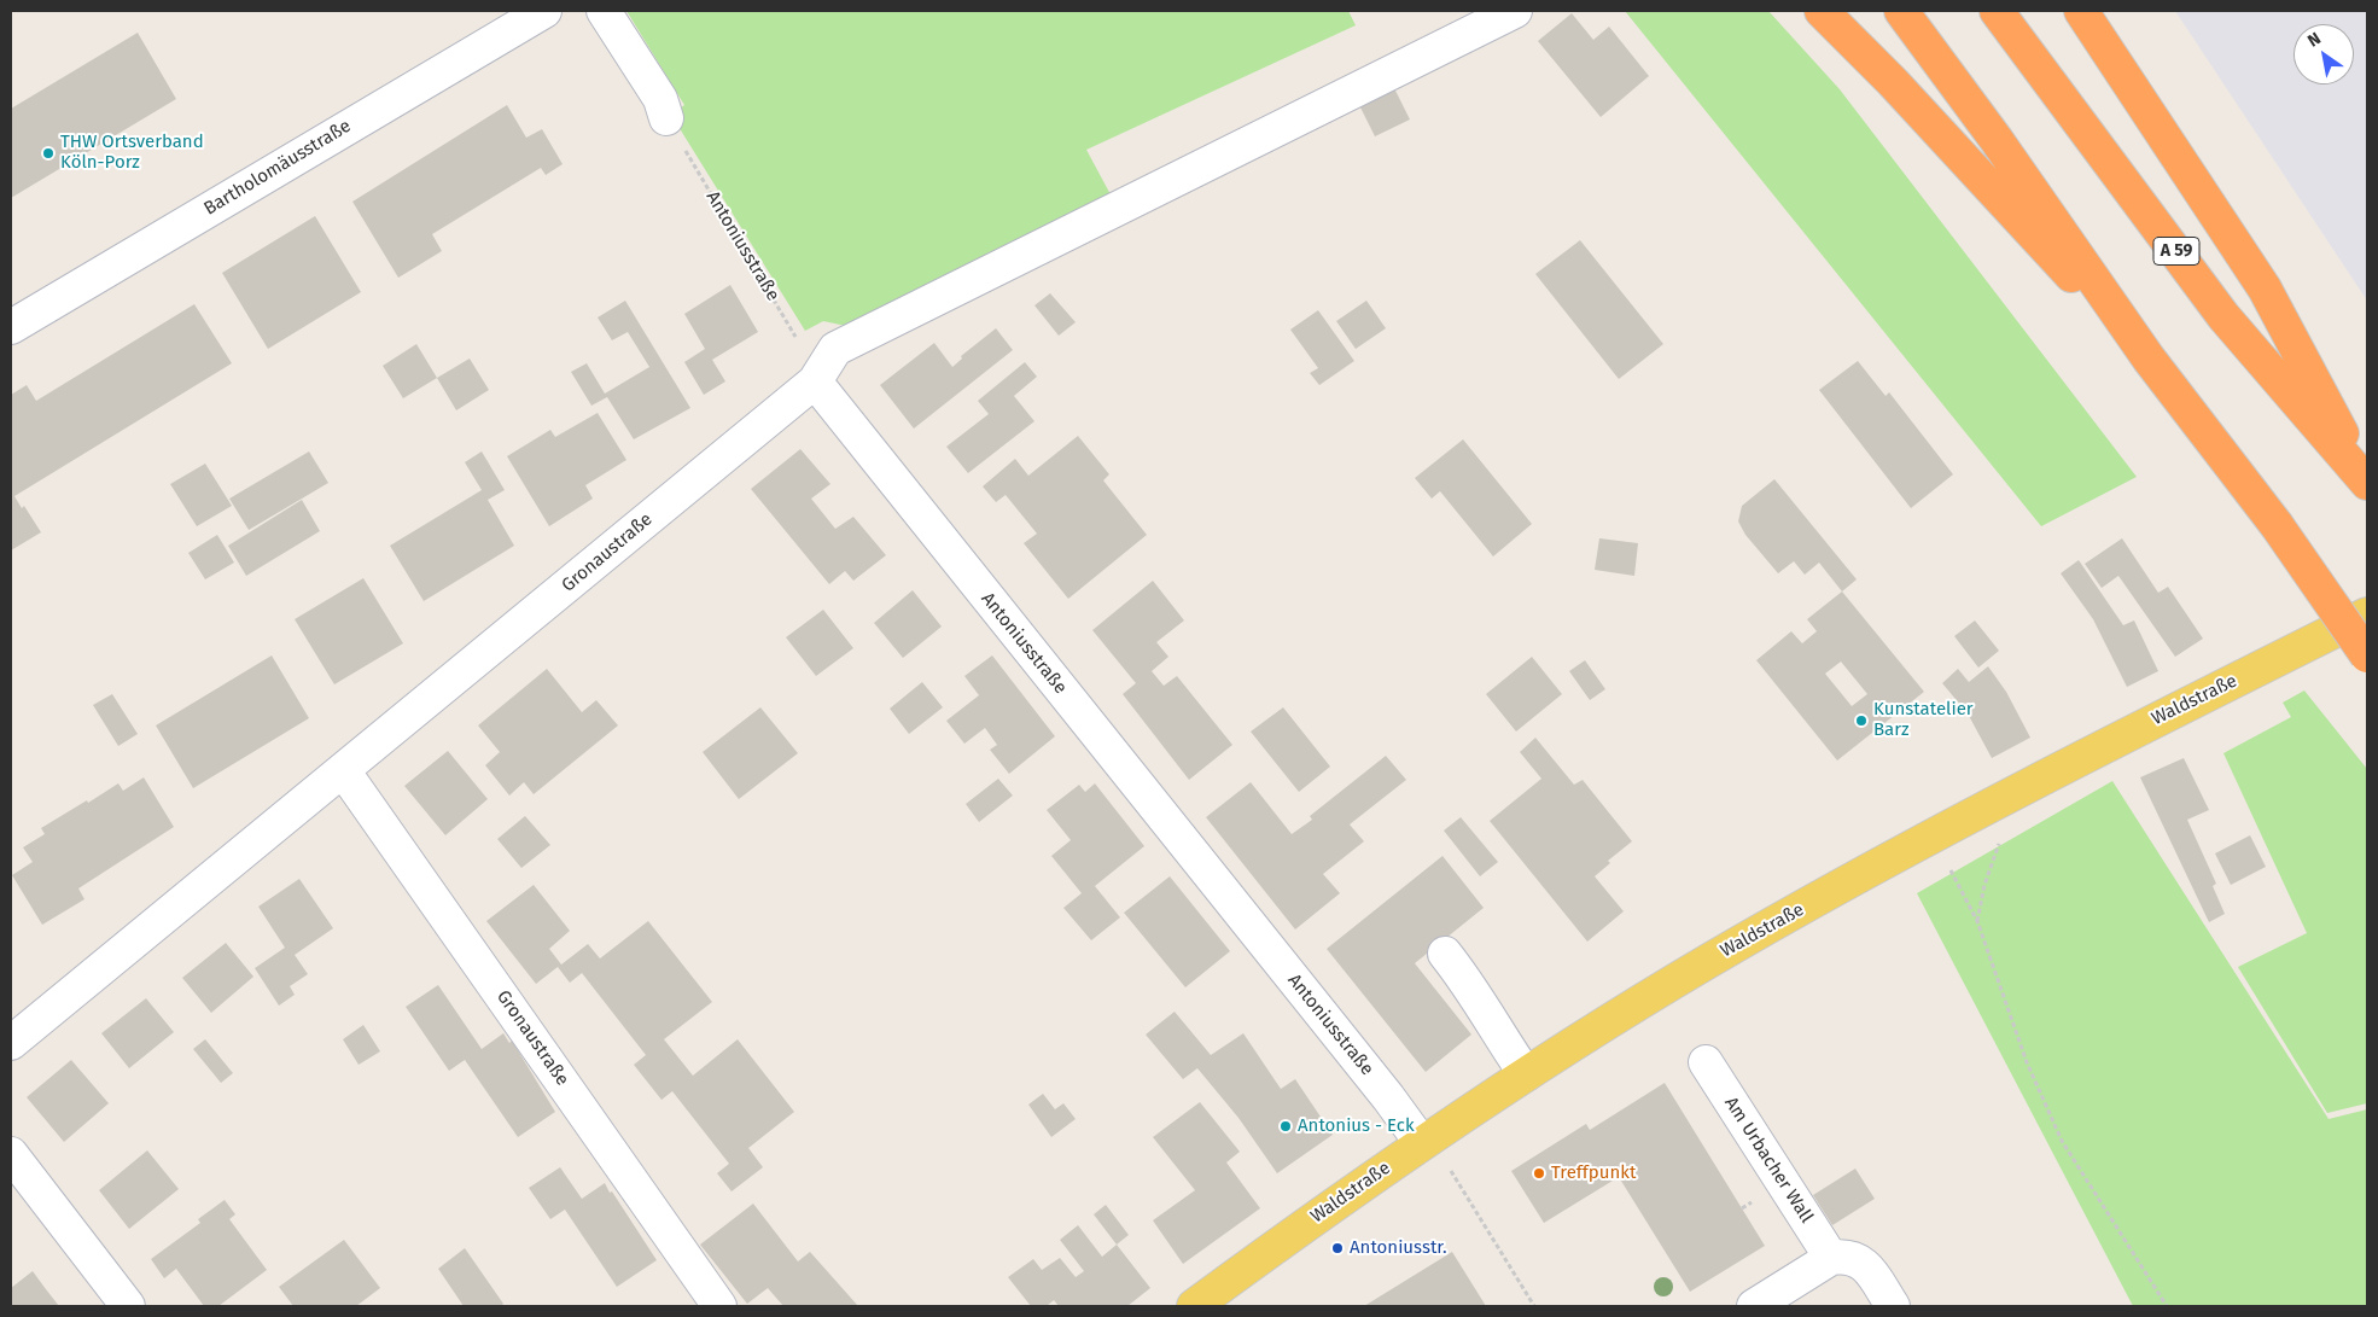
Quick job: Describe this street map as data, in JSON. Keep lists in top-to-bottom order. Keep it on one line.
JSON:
{"streets":{"highway":["A 59"],"main road":["Waldstraße"],"street":["Bartholomäusstraße","Antoniusstraße","Gronaustraße","Am Urbacher Wall"]},"crossings":[["Antoniusstraße","Gronaustraße"],["Antoniusstraße","Waldstraße"]],"places":["THW Ortsverband Köln-Porz","Kunstatelier Barz","Antonius - Eck","Treffpunkt","Antoniusstr."],"north":"top left"}
